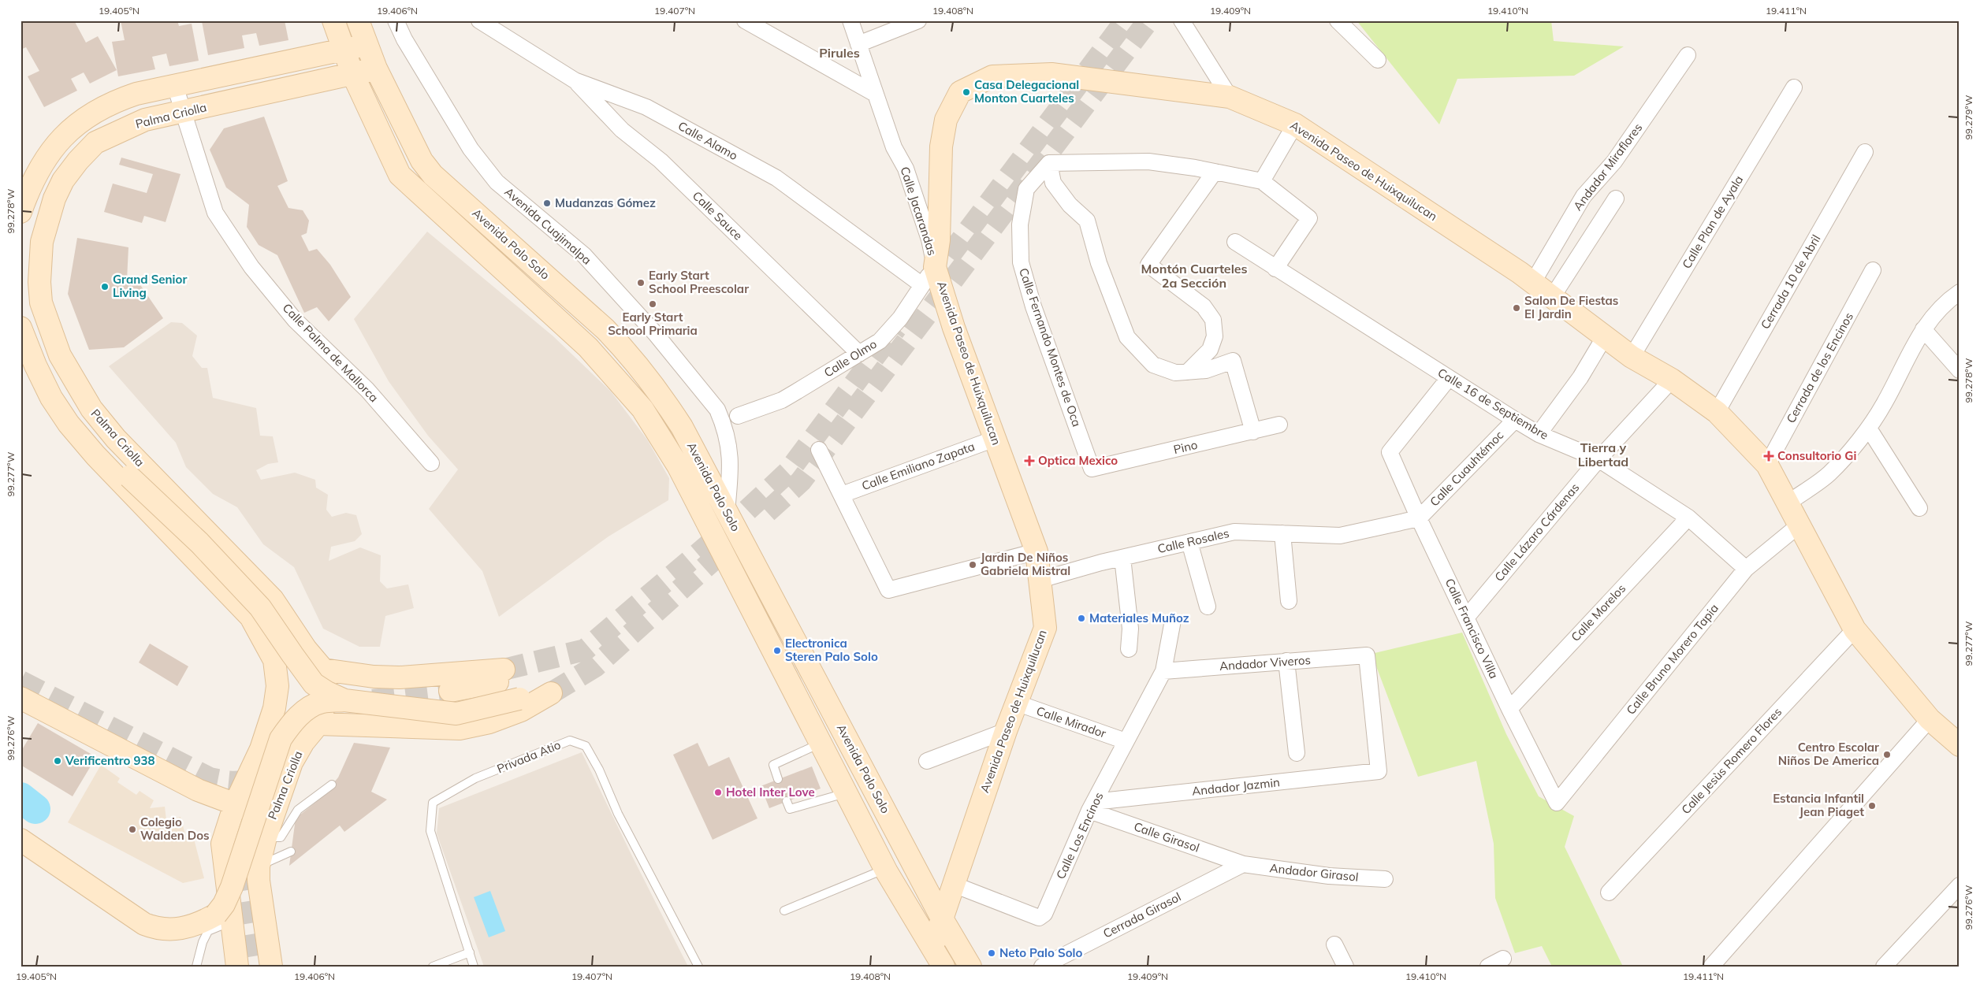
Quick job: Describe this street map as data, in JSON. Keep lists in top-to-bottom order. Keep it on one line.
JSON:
{"streets":{"main road":["Palma Criolla","Avenida Paseo de Huixquilucan","Avenida Palo Solo"],"street":["Calle Alamo","Andador Miraflores","Calle Jacarandas","Calle Sauce","Calle Plan de Ayala","Avenida Cuajimalpa","Cerrada 10 de Abril","Calle Fernando Montes de Oca","Calle Palma de Mallorca","Calle Olmo","Cerrada de los Encinos","Calle 16 de Septiembre","Pino","Calle Emiliano Zapata","Calle Cuauhtémoc","Calle Lázaro Cárdenas","Calle Rosales","Calle Morelos","Calle Francisco Villa","Calle Bruno Morero Tapia","Andador Viveros","Calle Mirador","Calle Jesùs Romero Flores","Andador Jazmin","Calle Los Encinos","Calle Girasol","Andador Girasol","Cerrada Girasol"],"lane":["Privada Atio"]},"crossings":[["Palma Criolla","Avenida Palo Solo"],["Palma Criolla","Calle Palma de Mallorca"],["Calle Alamo","Calle Sauce"],["Calle Alamo","Calle Olmo"],["Andador Miraflores","Avenida Paseo de Huixquilucan"],["Avenida Paseo de Huixquilucan","Calle Jacarandas"],["Avenida Paseo de Huixquilucan","Calle Plan de Ayala"],["Avenida Paseo de Huixquilucan","Avenida Palo Solo"],["Avenida Paseo de Huixquilucan","Cerrada 10 de Abril"],["Avenida Paseo de Huixquilucan","Calle Olmo"],["Avenida Paseo de Huixquilucan","Cerrada de los Encinos"],["Avenida Paseo de Huixquilucan","Calle Emiliano Zapata"],["Avenida Paseo de Huixquilucan","Calle Lázaro Cárdenas"],["Avenida Paseo de Huixquilucan","Calle Rosales"],["Avenida Paseo de Huixquilucan","Calle Bruno Morero Tapia"],["Avenida Paseo de Huixquilucan","Calle Mirador"],["Avenida Paseo de Huixquilucan","Calle Jesùs Romero Flores"],["Avenida Paseo de Huixquilucan","Calle Los Encinos"],["Calle Jacarandas","Calle Olmo"],["Calle Sauce","Calle Olmo"],["Avenida Cuajimalpa","Avenida Palo Solo"],["Calle Fernando Montes de Oca","Pino"],["Calle 16 de Septiembre","Calle Cuauhtémoc"],["Calle 16 de Septiembre","Calle Lázaro Cárdenas"],["Calle 16 de Septiembre","Calle Morelos"],["Calle 16 de Septiembre","Calle Francisco Villa"],["Calle 16 de Septiembre","Calle Bruno Morero Tapia"],["Calle Cuauhtémoc","Calle Rosales"],["Calle Cuauhtémoc","Calle Francisco Villa"],["Calle Lázaro Cárdenas","Calle Francisco Villa"],["Calle Rosales","Calle Francisco Villa"],["Calle Morelos","Calle Francisco Villa"],["Calle Francisco Villa","Calle Bruno Morero Tapia"],["Andador Viveros","Andador Jazmin"],["Andador Viveros","Calle Los Encinos"],["Calle Mirador","Calle Los Encinos"],["Andador Jazmin","Calle Los Encinos"],["Andador Jazmin","Calle Girasol"],["Calle Los Encinos","Calle Girasol"],["Calle Girasol","Andador Girasol"],["Calle Girasol","Cerrada Girasol"],["Andador Girasol","Cerrada Girasol"]],"districts":["Pirules","Montón Cuarteles 2a Sección","Tierra y Libertad"],"places":{"other":["Casa Delegacional Monton Cuarteles","Mudanzas Gómez","Early Start School Preescolar","Grand Senior Living","Early Start School Primaria","Salon De Fiestas El Jardin","Jardin De Niños Gabriela Mistral","Materiales Muñoz","Electronica Steren Palo Solo","Centro Escolar Niños De America","Verificentro 938","Hotel Inter Love","Estancia Infantil Jean Piaget","Colegio Walden Dos","Neto Palo Solo"],"health":["Consultorio Gi","Optica Mexico"]},"coordinates":["19.405°N","19.406°N","19.407°N","19.408°N","19.409°N","19.410°N","19.411°N","99.279°W","99.278°W","99.277°W","99.276°W"]}
